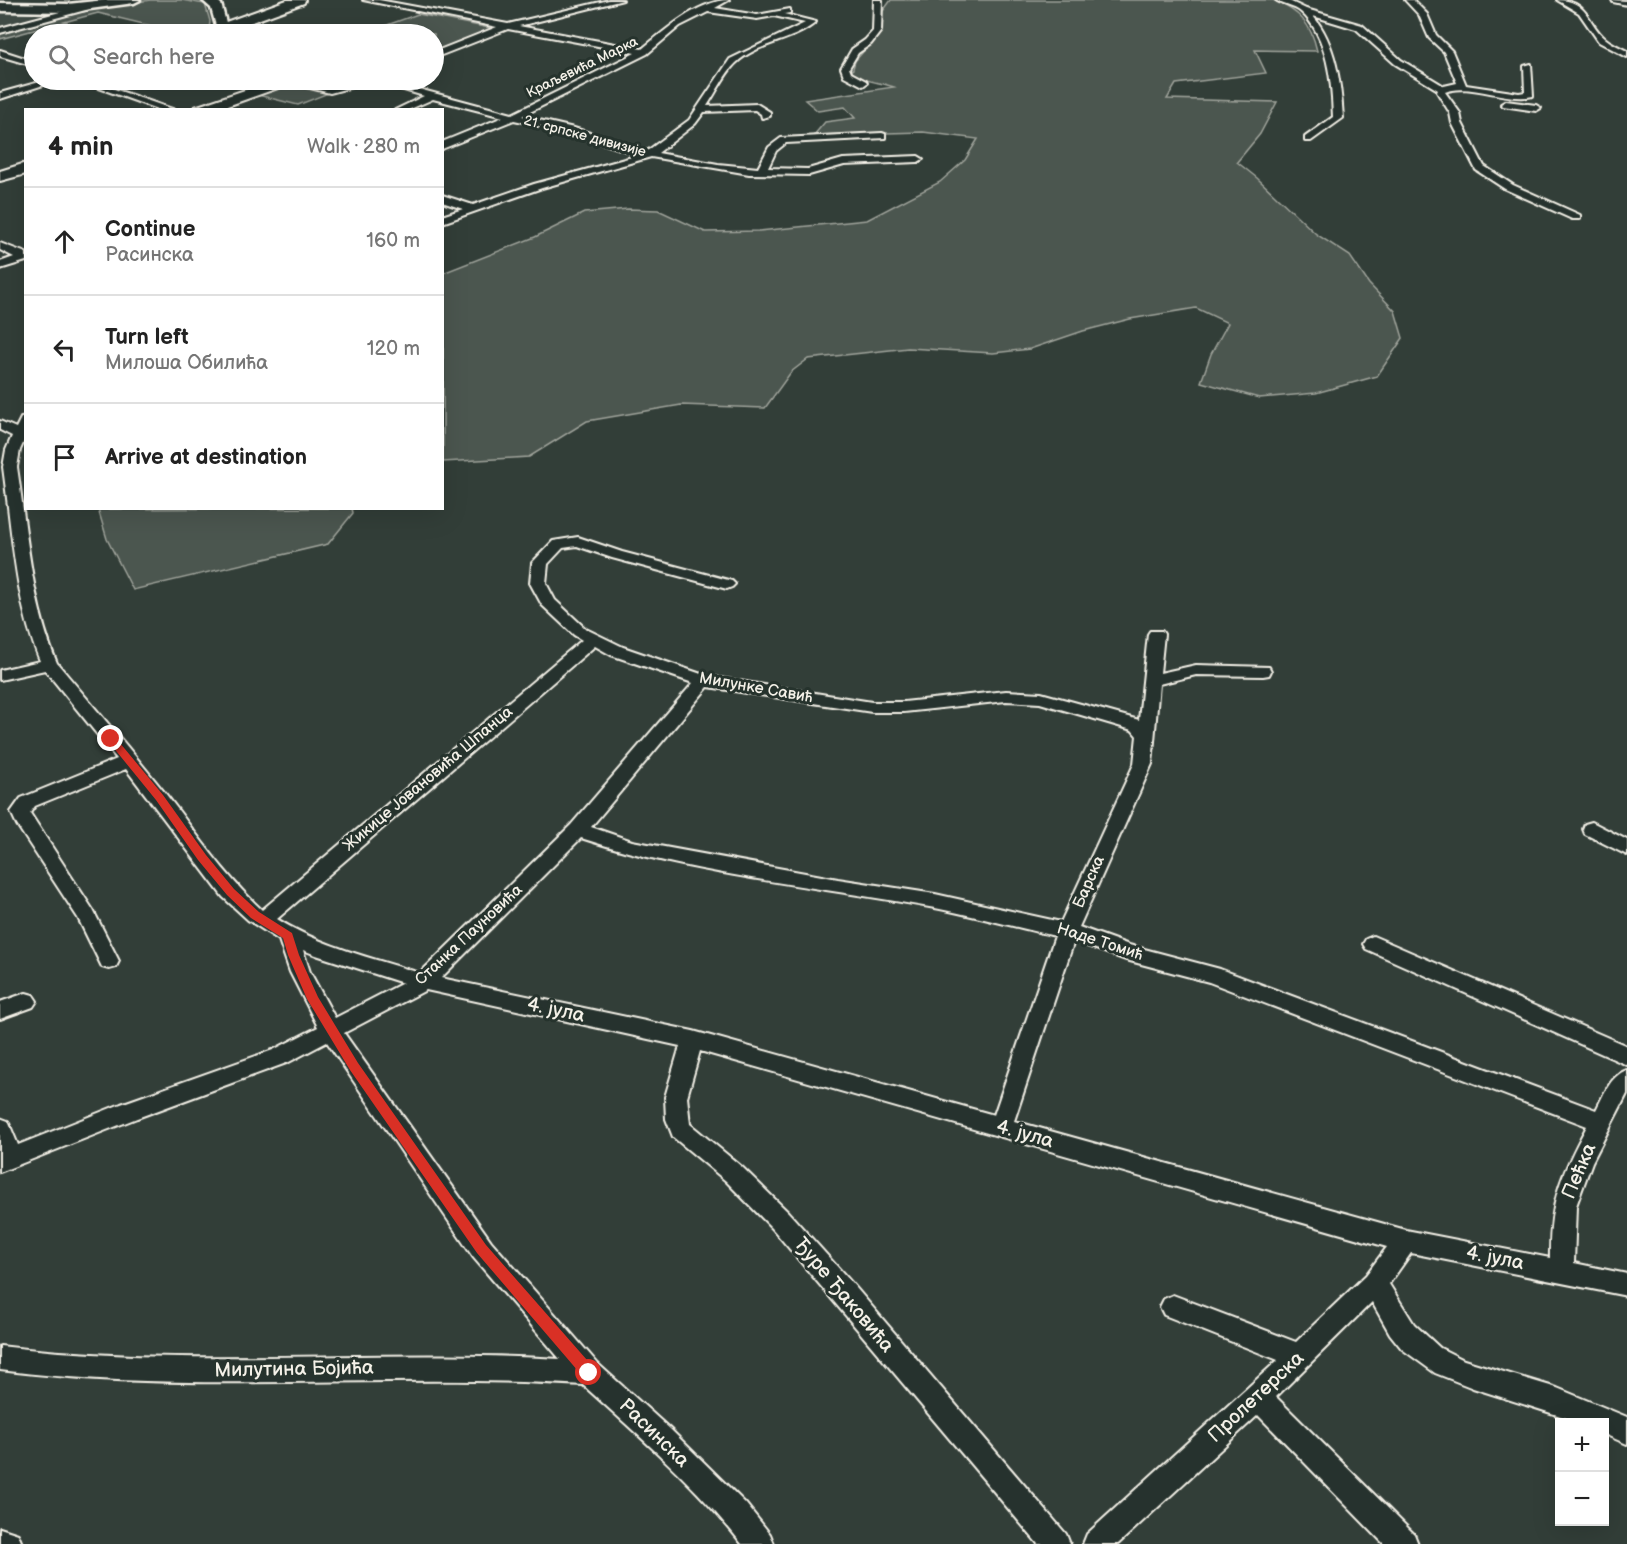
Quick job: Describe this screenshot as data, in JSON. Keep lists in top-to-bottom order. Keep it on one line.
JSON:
{"streets":{"street":["Краљевића Марка","21. српске дивизије","Милунке Савић","Жикице Јовановића Шпанца","Барска","Станка Пауновића","Наде Томић","4. јула","Пећка","Ђуре Ђаковића","Милутина Бојића","Пролетерска","Расинска"]},"crossings":[["Краљевића Марка","21. српске дивизије"],["Милунке Савић","Жикице Јовановића Шпанца"],["Милунке Савић","Барска"],["Милунке Савић","Станка Пауновића"],["Жикице Јовановића Шпанца","4. јула"],["Барска","Наде Томић"],["Барска","4. јула"],["Станка Пауновића","Наде Томић"],["Станка Пауновића","4. јула"],["Станка Пауновића","Расинска"],["Наде Томић","Пећка"],["4. јула","Пећка"],["4. јула","Ђуре Ђаковића"],["4. јула","Пролетерска"],["4. јула","Расинска"],["Милутина Бојића","Расинска"]],"page":{"search":"Search here","heading":["4 min","Walk · 280 m"],"list":[["Continue","Расинска","160 m"],["Turn left","Милоша Обилића","120 m"],"Arrive at destination"],"map_buttons":["+","−"]}}
